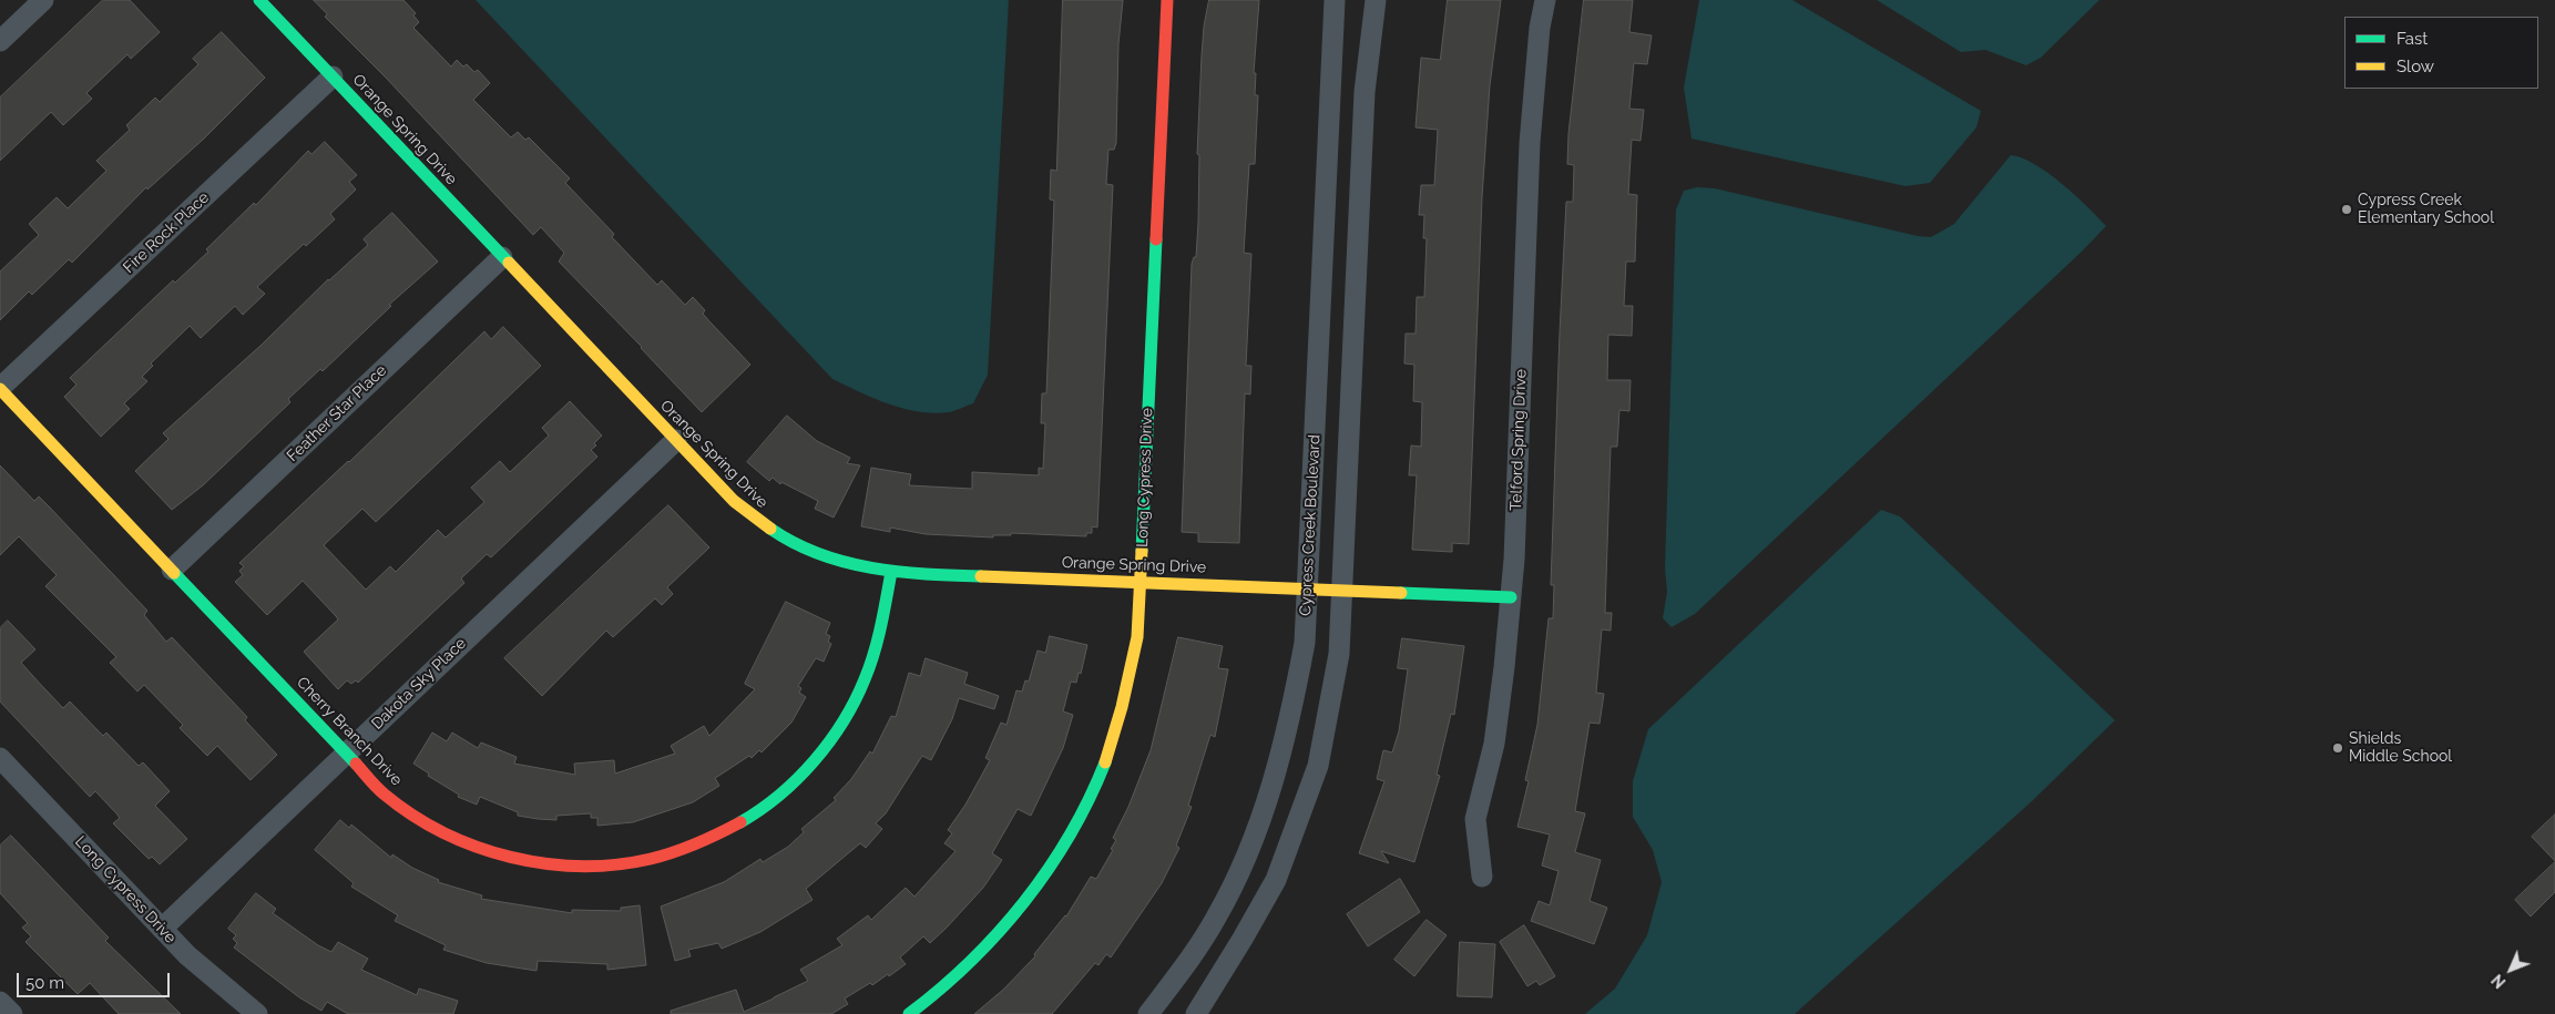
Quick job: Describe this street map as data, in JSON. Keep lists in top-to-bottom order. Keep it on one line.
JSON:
{"streets":{"street":["Orange Spring Drive","Fire Rock Place","Feather Star Place","Telford Spring Drive","Long Cypress Drive","Cypress Creek Boulevard","Dakota Sky Place","Cherry Branch Drive"]},"crossings":[["Orange Spring Drive","Fire Rock Place"],["Orange Spring Drive","Feather Star Place"],["Orange Spring Drive","Telford Spring Drive"],["Orange Spring Drive","Long Cypress Drive"],["Orange Spring Drive","Cypress Creek Boulevard"],["Orange Spring Drive","Dakota Sky Place"],["Orange Spring Drive","Cherry Branch Drive"],["Fire Rock Place","Cherry Branch Drive"],["Feather Star Place","Cherry Branch Drive"],["Long Cypress Drive","Dakota Sky Place"],["Dakota Sky Place","Cherry Branch Drive"]],"places":["Cypress Creek Elementary School","Shields Middle School"],"legend":["Fast","Slow"],"scale_bar":"50 m","north":"bottom left"}
